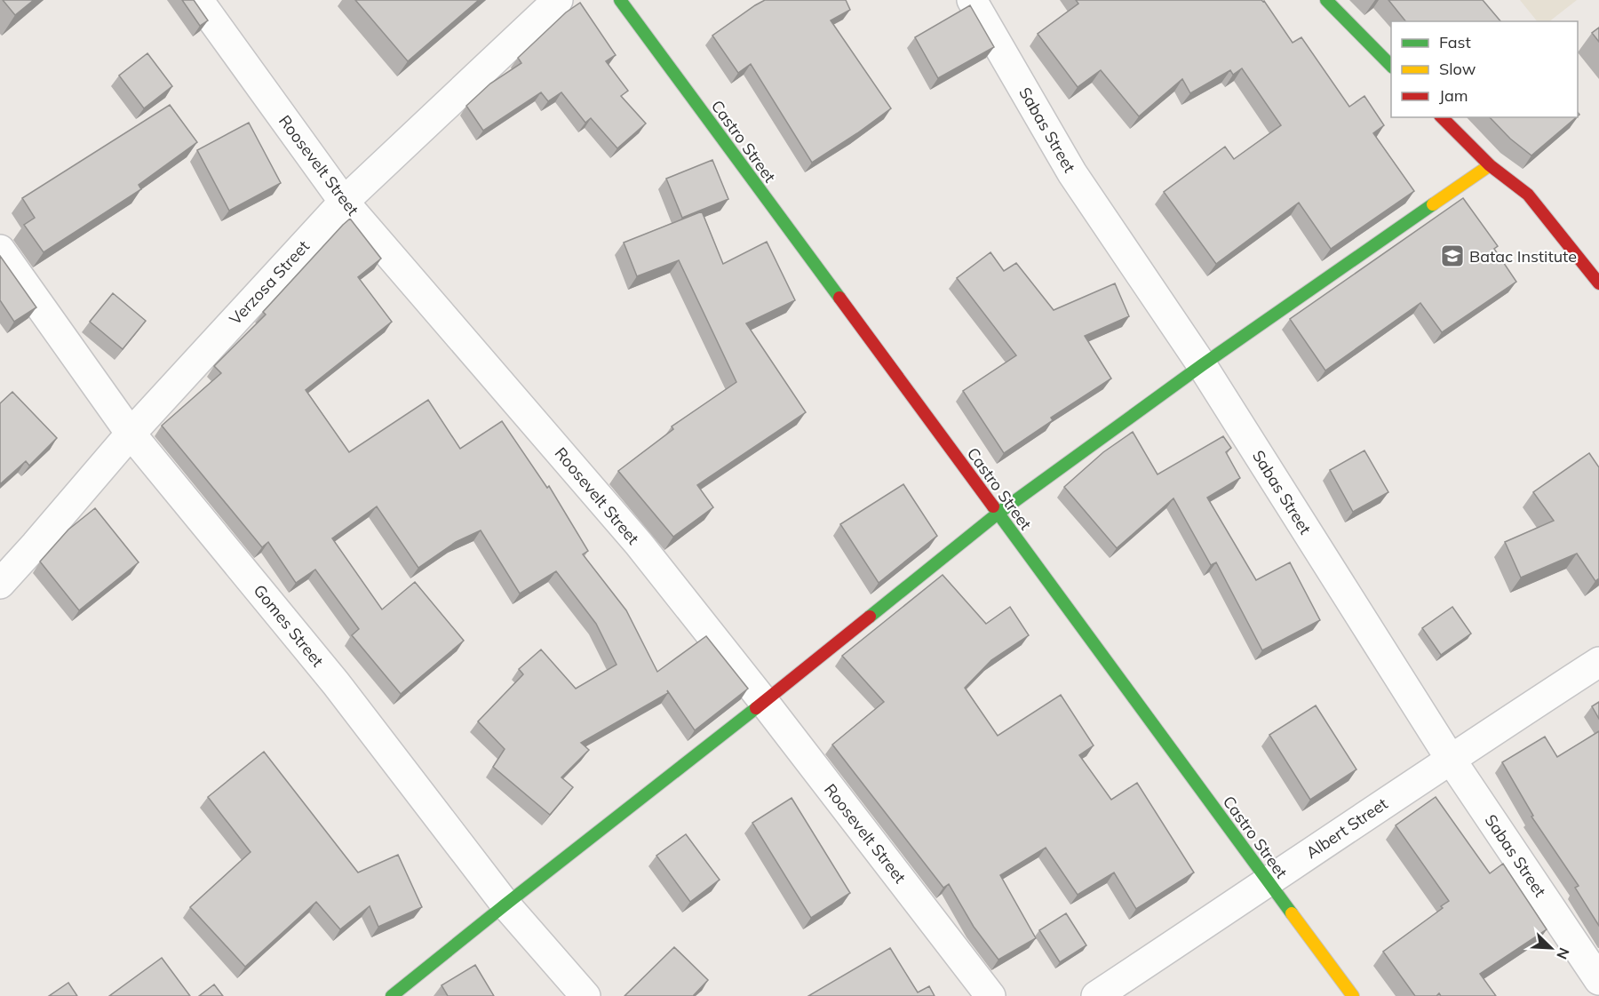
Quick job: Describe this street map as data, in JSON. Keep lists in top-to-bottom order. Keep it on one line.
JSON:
{"streets":{"street":["Sabas Street","Castro Street","Roosevelt Street","Verzosa Street","Gomes Street","Albert Street"]},"crossings":[["Sabas Street","Albert Street"],["Castro Street","Albert Street"],["Roosevelt Street","Verzosa Street"],["Verzosa Street","Gomes Street"]],"places":{"school or university":["Batac Institute"]},"legend":["Fast","Slow","Jam"],"north":"bottom right"}
